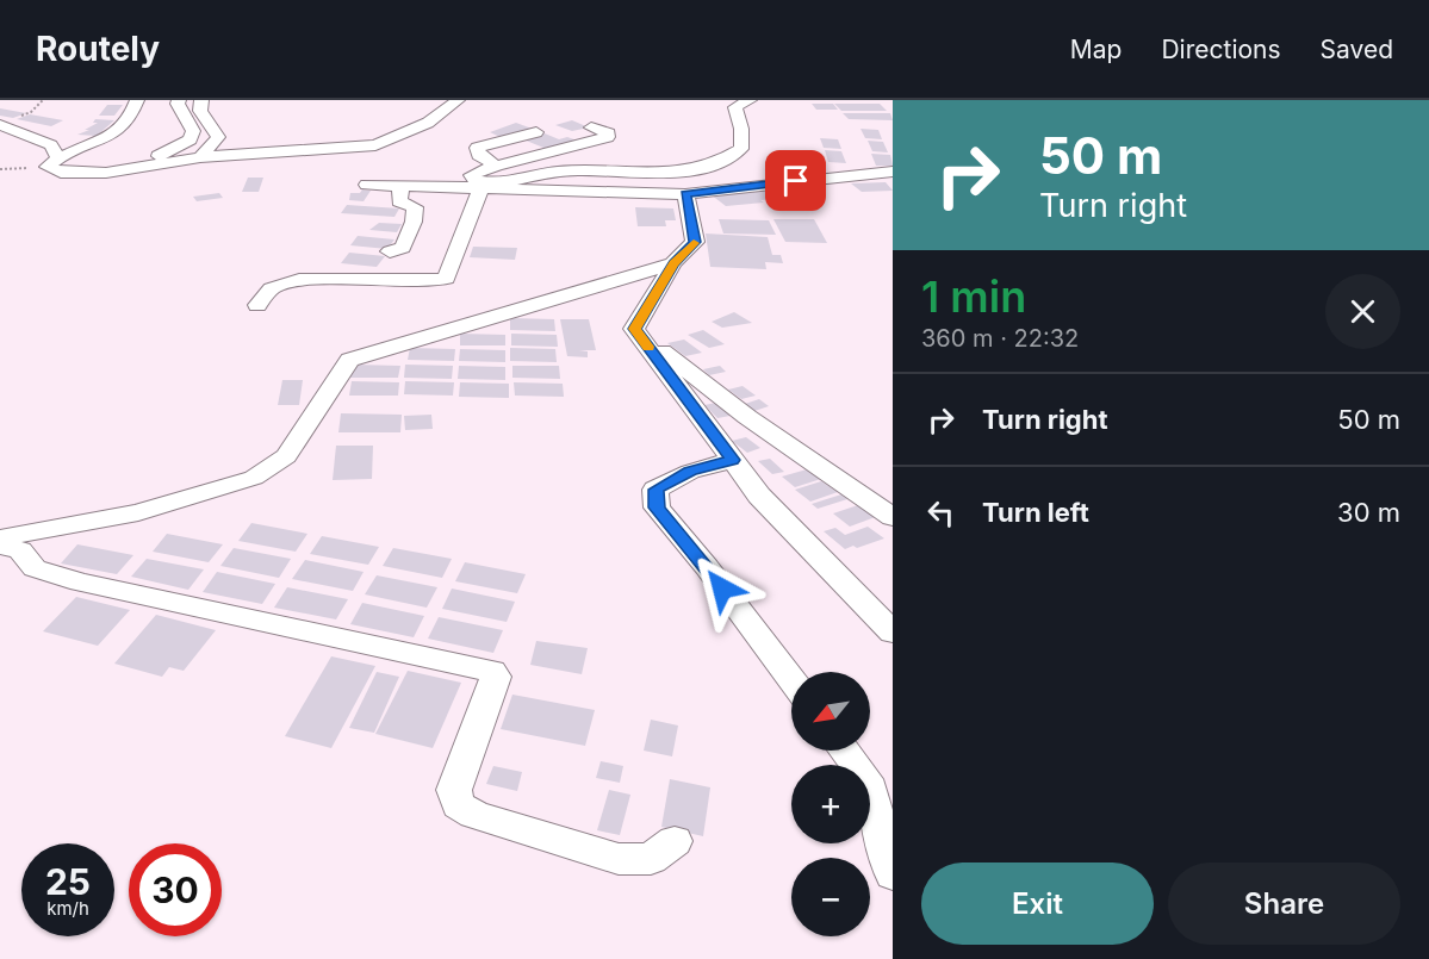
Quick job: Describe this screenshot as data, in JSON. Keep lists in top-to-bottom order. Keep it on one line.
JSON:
{"north":"bottom left","page":{"header":"Routely","nav":["Map","Directions","Saved"],"turn":["50 m","Turn right"],"heading":["1 min","360 m · 22:32"],"list":[{"name":"Turn right","value":"50 m"},{"name":"Turn left","value":"30 m"}],"map_buttons":["+","−"],"speed":"25 km/h","limit":"30","buttons":["Exit","Share"]}}
